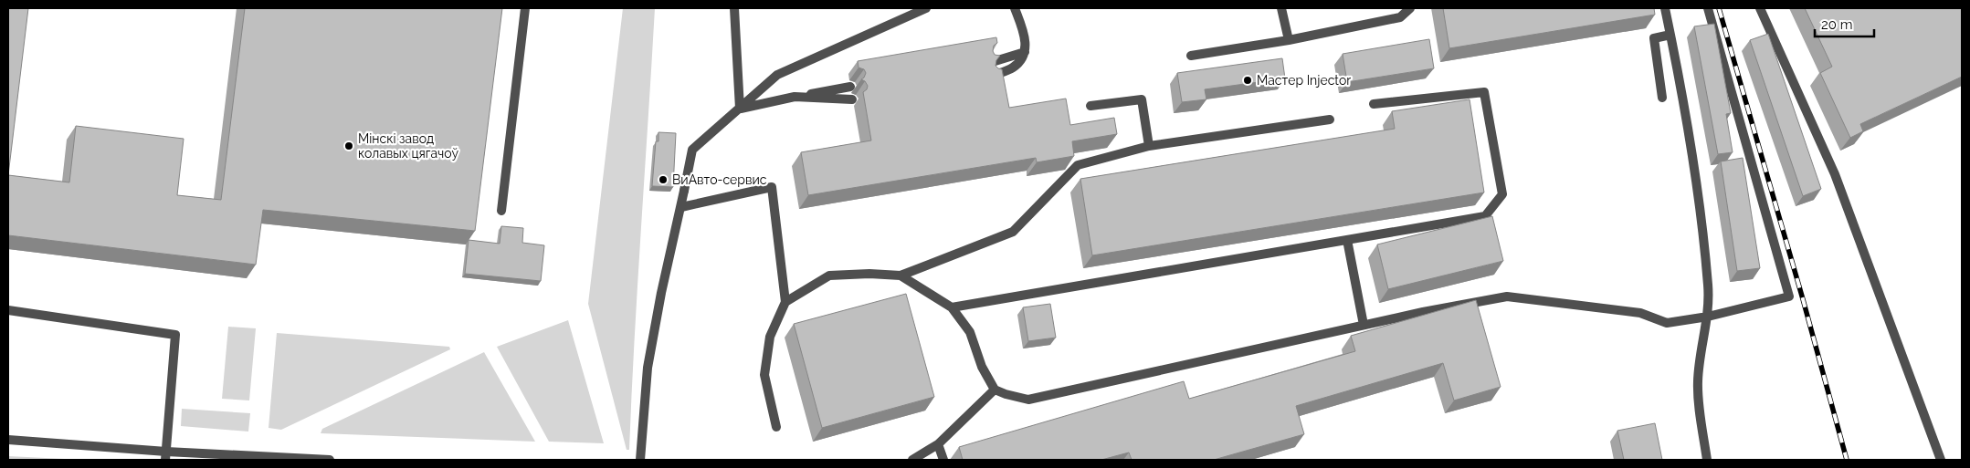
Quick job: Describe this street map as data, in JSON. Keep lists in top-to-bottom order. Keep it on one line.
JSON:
{"places":["Мастер Injector","Мінскі завод колавых цягачоў","ВиАвто-сервис"],"scale_bar":"20 m"}
